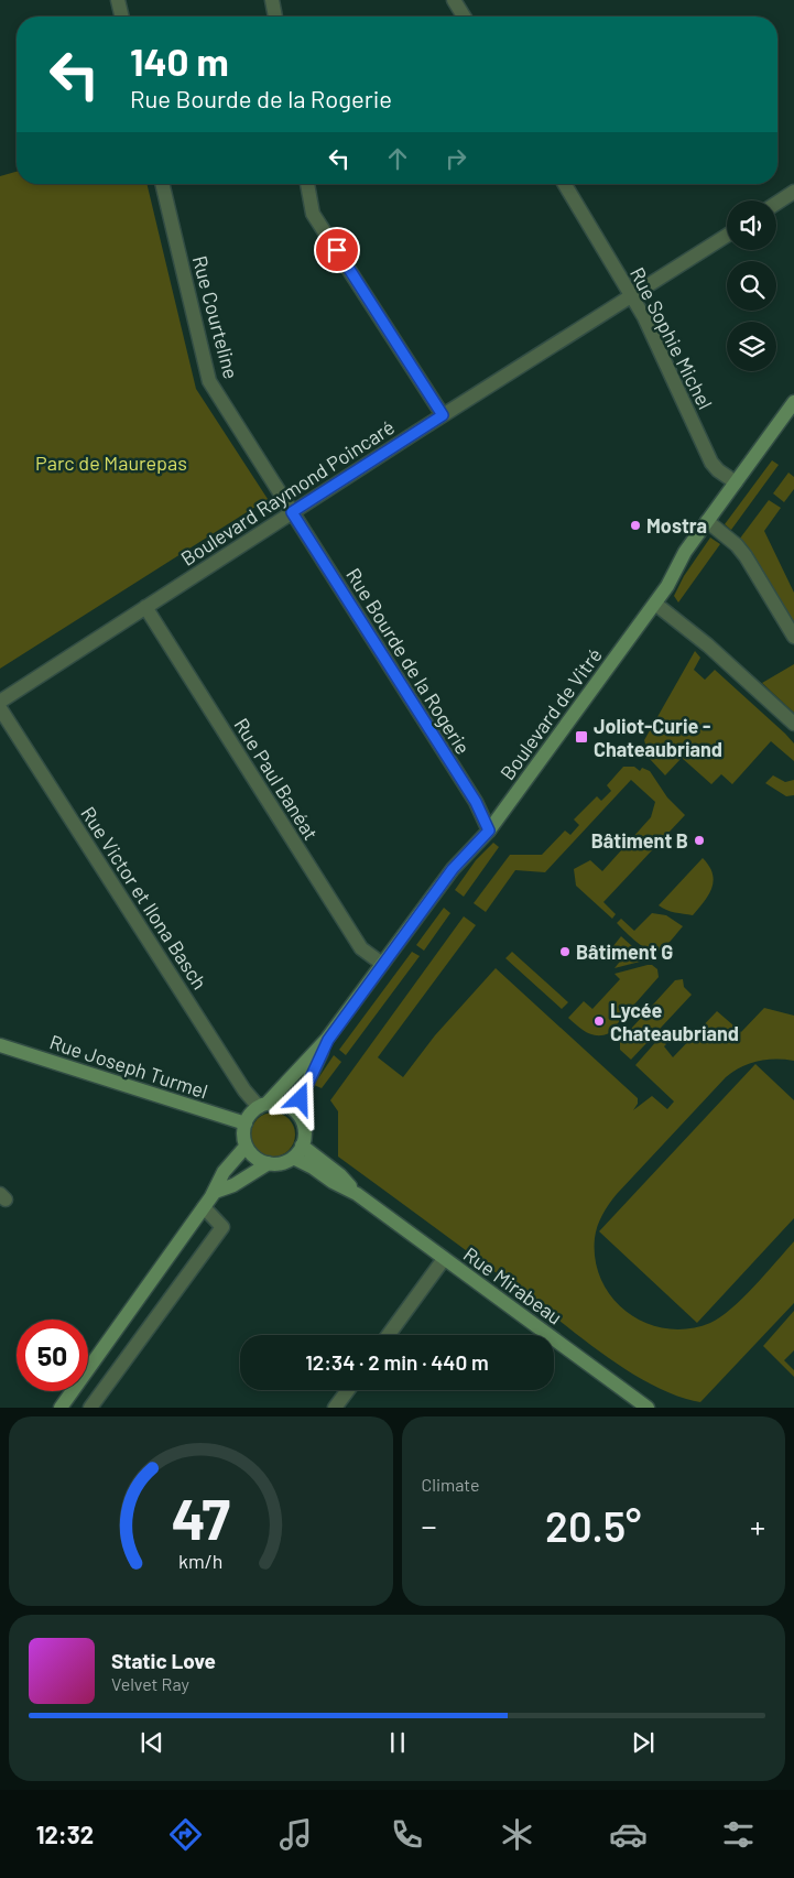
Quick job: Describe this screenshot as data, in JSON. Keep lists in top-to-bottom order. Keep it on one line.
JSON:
{"streets":{"main road":["Boulevard de Vitré","Rue Joseph Turmel","Rue Mirabeau"],"street":["Rue Courteline","Rue Sophie Michel","Boulevard Raymond Poincaré","Rue Bourde de la Rogerie","Rue Paul Banéat","Rue Victor et Ilona Basch"]},"crossings":[["Rue Courteline","Boulevard Raymond Poincaré"],["Rue Courteline","Rue Bourde de la Rogerie"],["Rue Sophie Michel","Boulevard Raymond Poincaré"],["Rue Sophie Michel","Boulevard de Vitré"],["Boulevard Raymond Poincaré","Rue Bourde de la Rogerie"],["Boulevard Raymond Poincaré","Rue Paul Banéat"],["Rue Bourde de la Rogerie","Boulevard de Vitré"],["Boulevard de Vitré","Rue Paul Banéat"],["Boulevard de Vitré","Rue Victor et Ilona Basch"],["Boulevard de Vitré","Rue Joseph Turmel"],["Boulevard de Vitré","Rue Mirabeau"],["Rue Victor et Ilona Basch","Rue Joseph Turmel"],["Rue Victor et Ilona Basch","Rue Mirabeau"],["Rue Joseph Turmel","Rue Mirabeau"]],"parks":["Parc de Maurepas"],"places":{"other":["Mostra","Bâtiment B","Bâtiment G","Lycée Chateaubriand"],"transit":["Joliot-Curie - Chateaubriand"]},"page":{"turn":["140 m","Rue Bourde de la Rogerie"],"limit":"50","trip":"12:34 · 2 min · 440 m","tile":"Climate","heat":["−","20.5°","+"],"song":["Static Love","Velvet Ray"],"tabs":"12:32","gauge":["47","km/h"]}}
